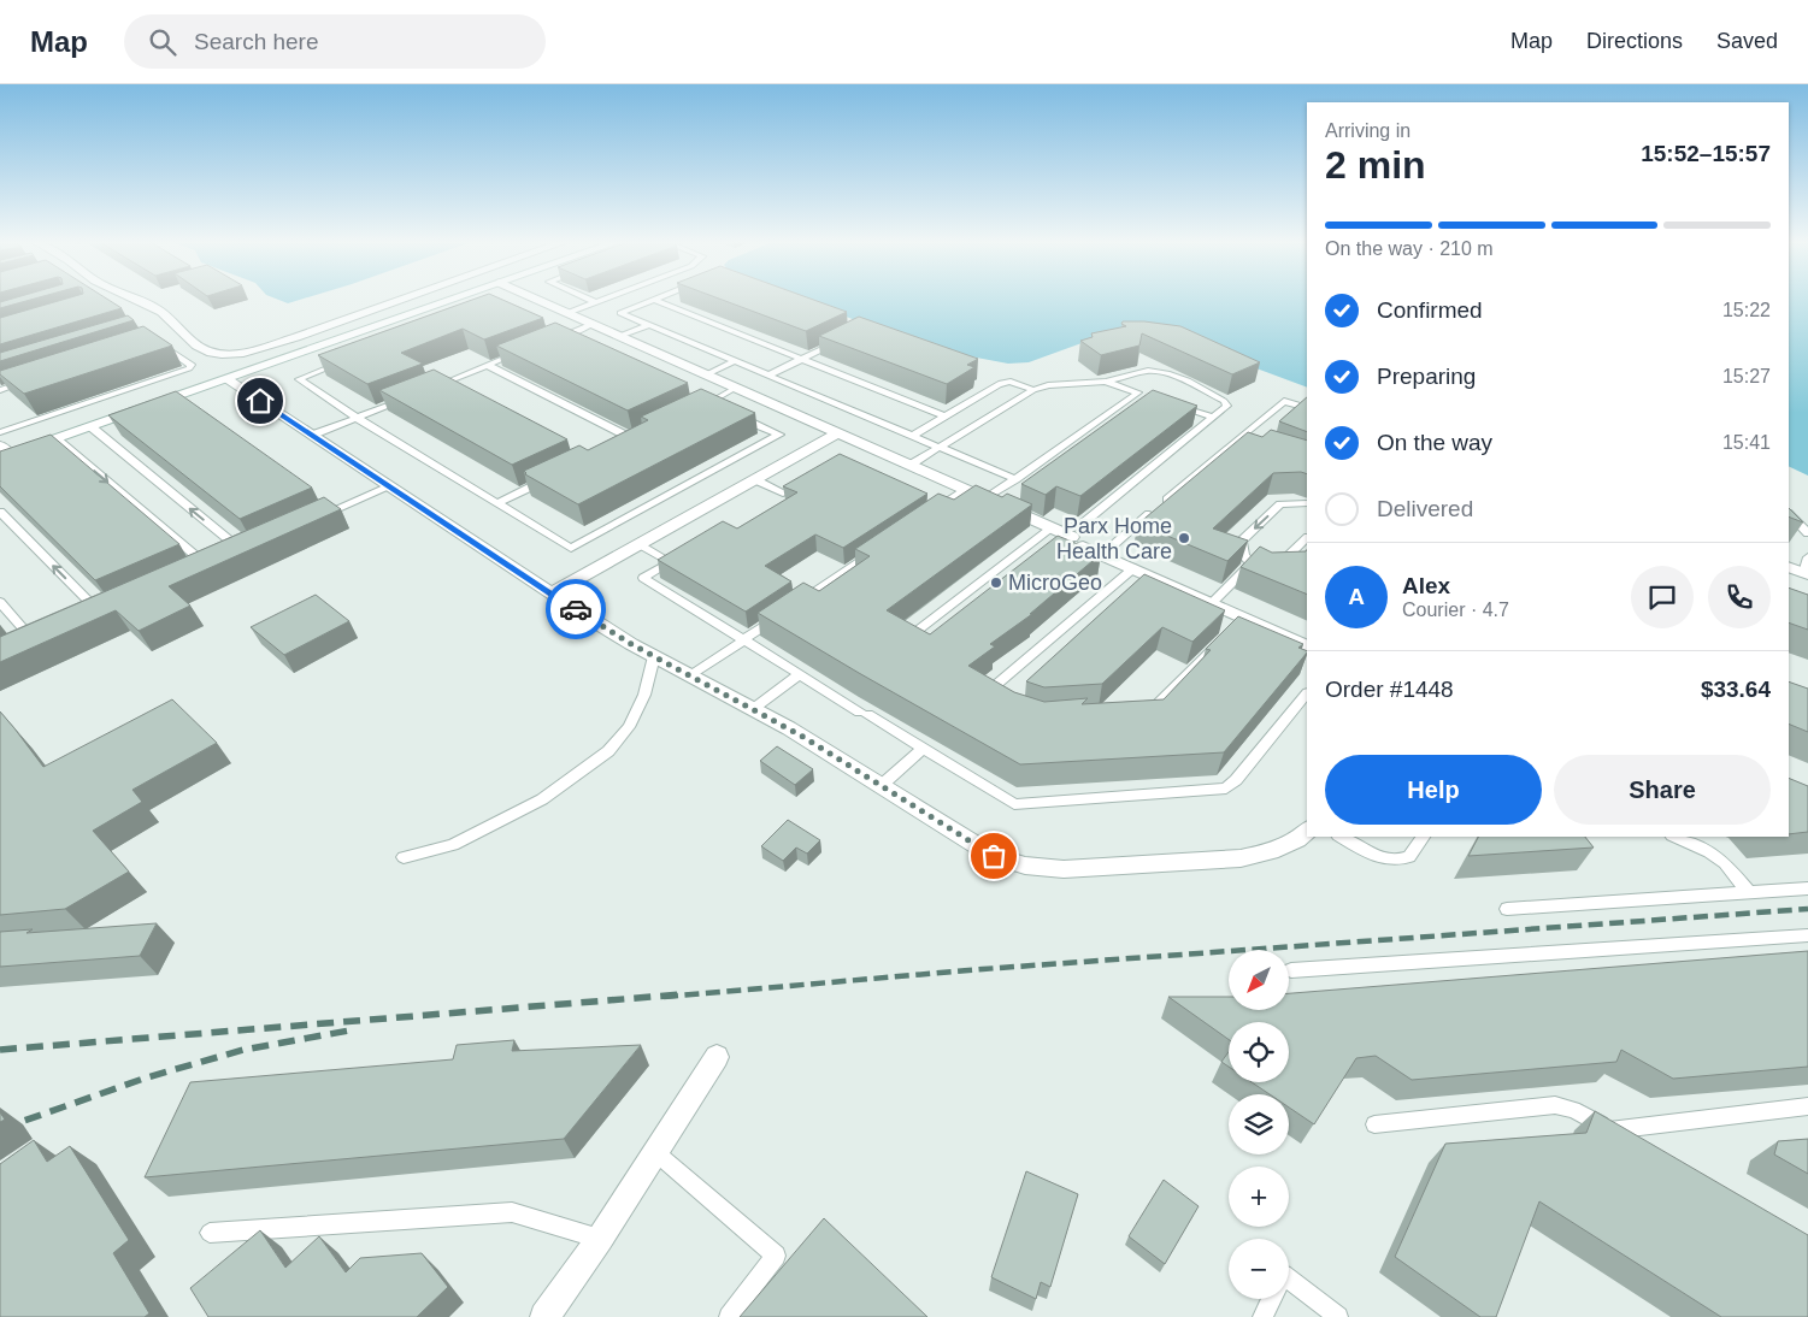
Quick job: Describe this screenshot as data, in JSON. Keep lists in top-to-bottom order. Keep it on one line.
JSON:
{"places":["Parx Home Health Care","MicroGeo"],"north":"bottom left","page":{"header":"Map","search":"Search here","nav":["Map","Directions","Saved"],"heading":["2 min","Arriving in","15:52–15:57"],"panel":["Alex","Courier · 4.7","Order #1448","$33.64"],"bar":"On the way · 210 m","list":[["Confirmed","15:22"],["Preparing","15:27"],["On the way","15:41"],"Delivered"],"round":"A","buttons":["Help","Share"],"map_buttons":["+","−"]}}
